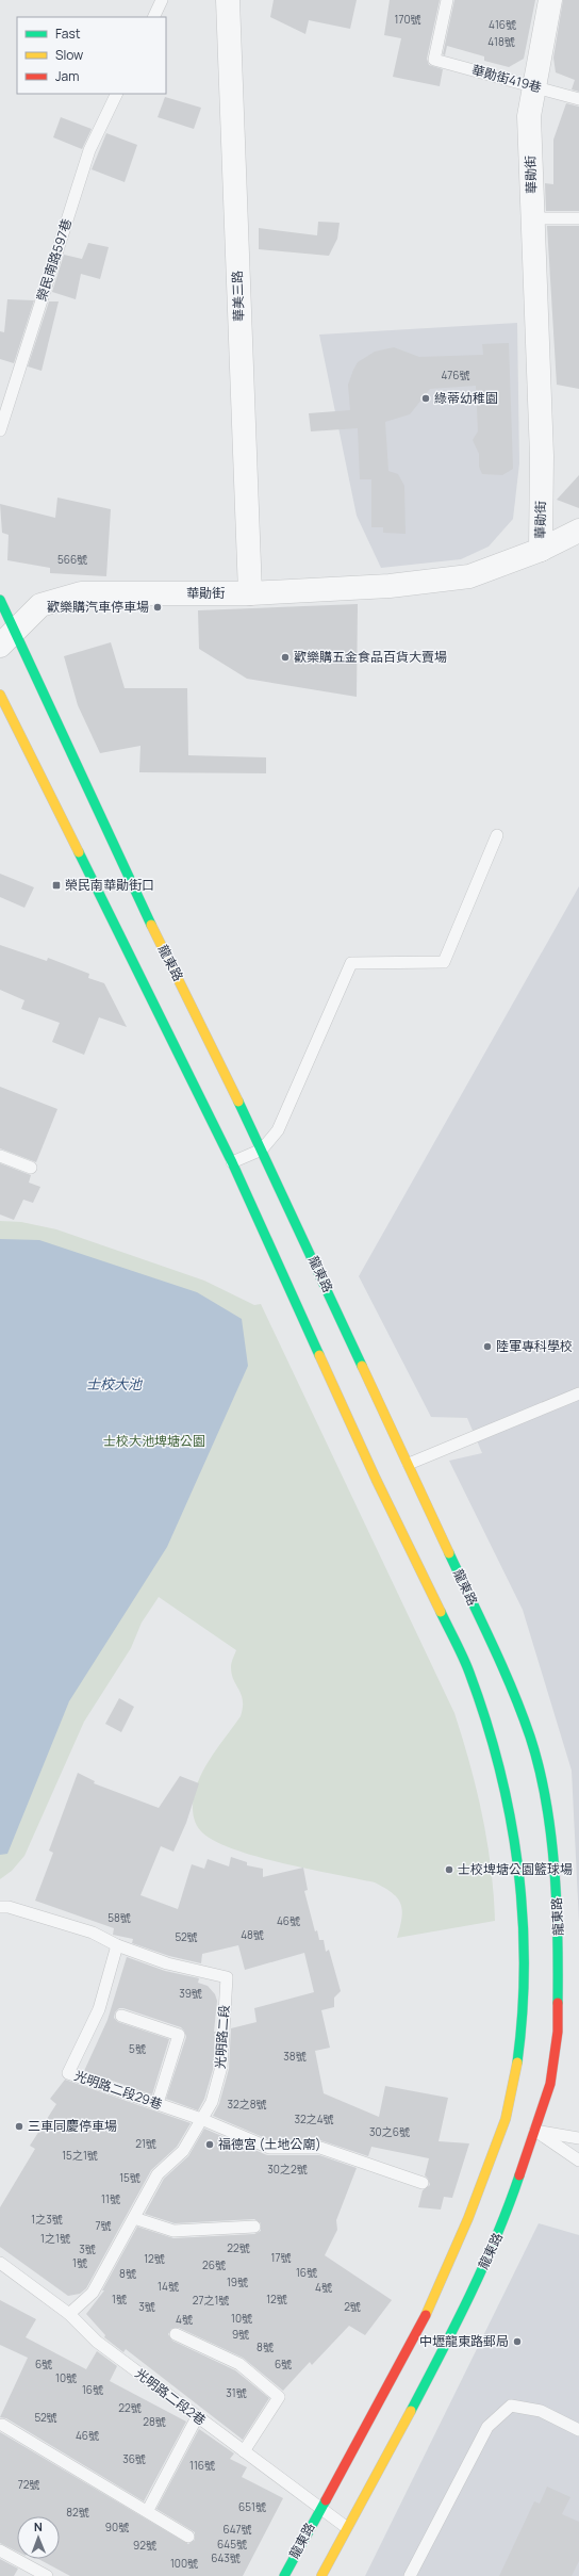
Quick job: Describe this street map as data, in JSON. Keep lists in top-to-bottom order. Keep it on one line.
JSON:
{"streets":{"street":["華勛街","華美三路","龍東路"],"lane":["華勛街419巷","榮民南路597巷","光明路二段","光明路二段29巷","光明路二段2巷"]},"crossings":[["華勛街419巷","華勛街"],["華勛街","華美三路"],["華勛街","龍東路"],["龍東路","光明路二段2巷"],["光明路二段","光明路二段29巷"],["光明路二段","光明路二段2巷"]],"water":["士校大池"],"parks":["士校大池埤塘公園"],"places":{"other":["綠蒂幼稚園","歡樂購汽車停車場","歡樂購五金食品百貨大賣場","陸軍專科學校","士校埤塘公園籃球場","三車同慶停車場","福德宮 (土地公廟)","中壢龍東路郵局"],"transit":["榮民南華勛街口"]},"house_numbers":["170號","416號","418號","476號","566號","58號","46號","48號","52號","39號","5號","38號","32之8號","32之4號","30之6號","21號","15之1號","30之2號","15號","11號","1之3號","7號","1之1號","22號","3號","17號","12號","1號","26號","16號","8號","19號","14號","4號","1號","12號","27之1號","3號","2號","10號","4號","9號","8號","6號","6號","10號","16號","31號","22號","52號","28號","46號","36號","116號","72號","651號","82號","90號","647號","645號","92號","643號","100號"],"legend":["Fast","Slow","Jam"],"north":"top"}
